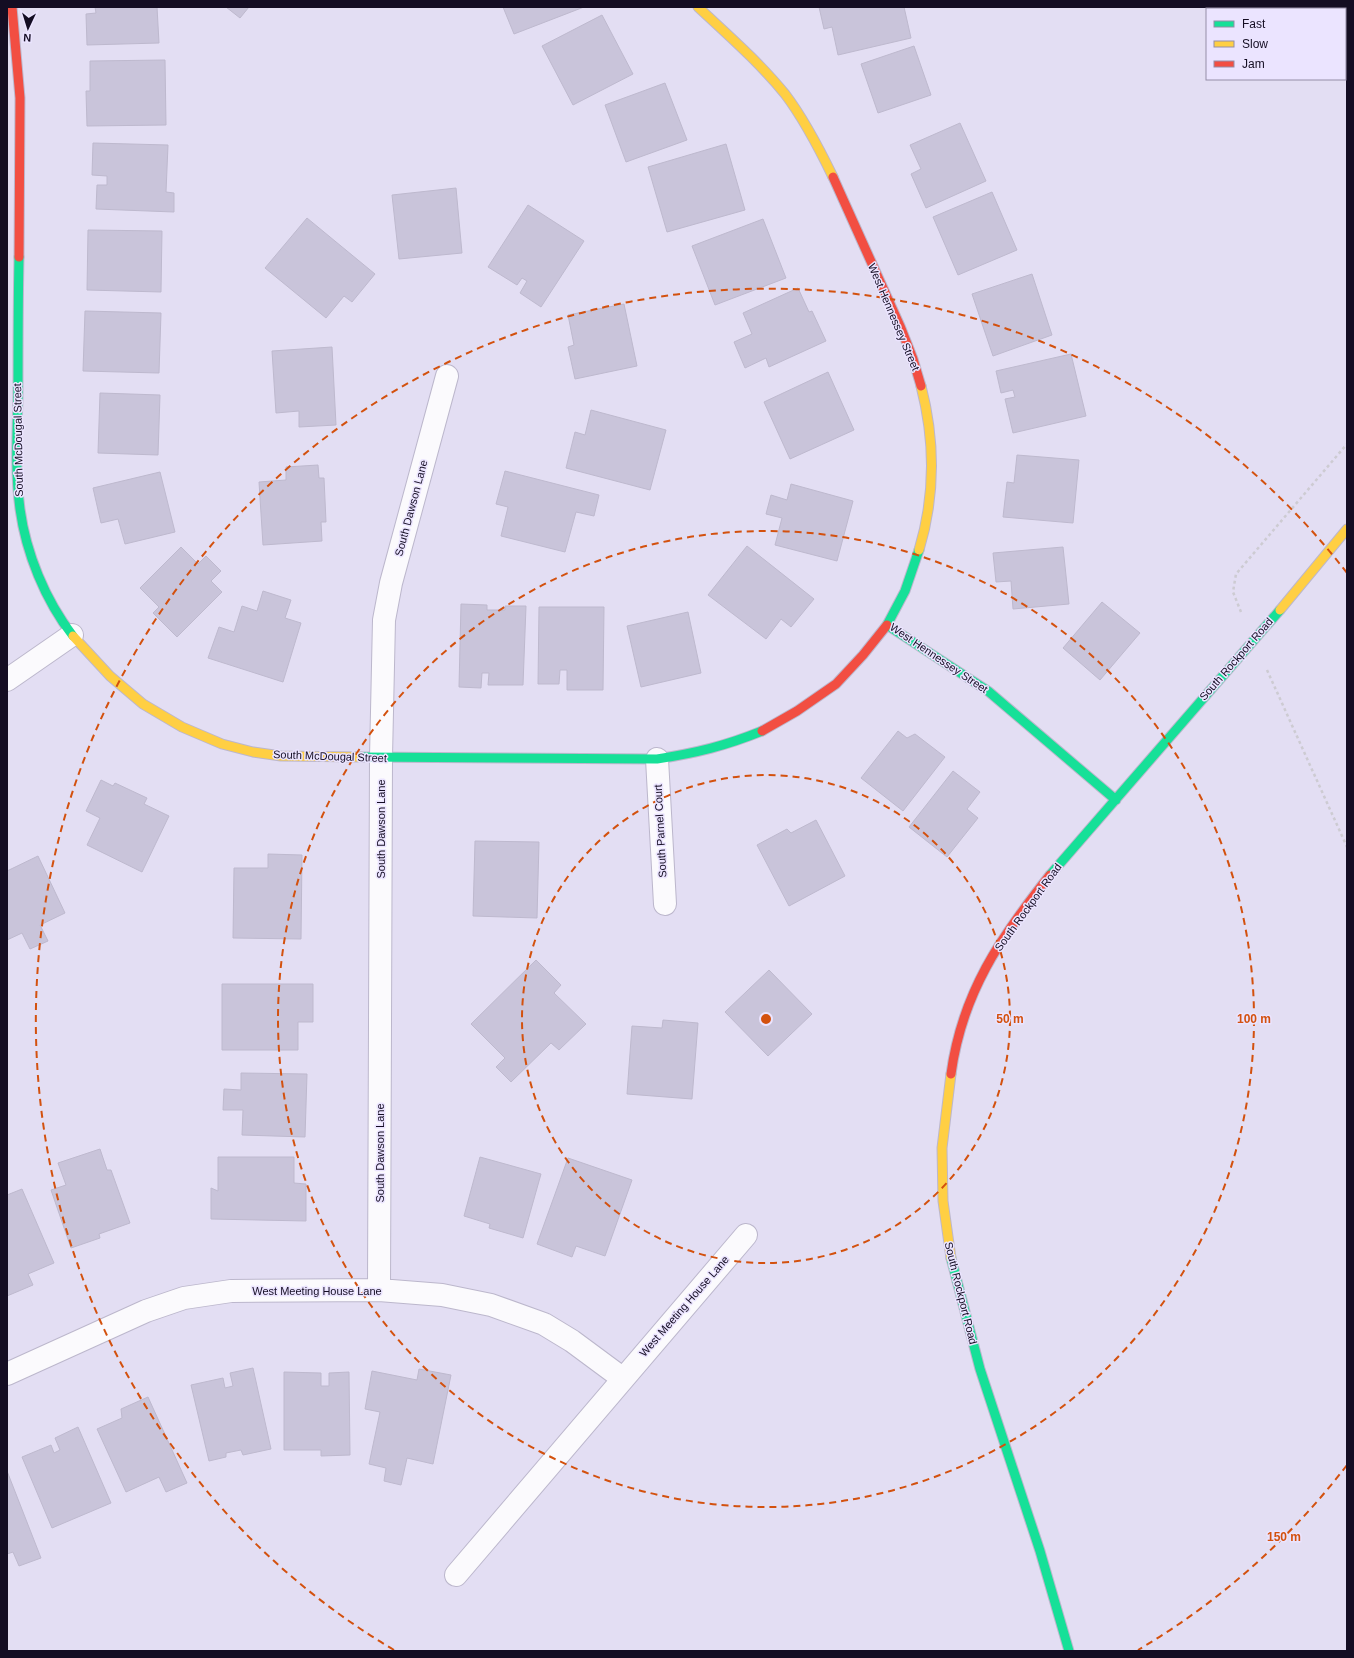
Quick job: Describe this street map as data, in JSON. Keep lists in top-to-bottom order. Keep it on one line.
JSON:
{"streets":{"street":["West Hennessey Street","South McDougal Street","South Dawson Lane","South Rockport Road","South Parnel Court","West Meeting House Lane"]},"crossings":[["West Hennessey Street","South McDougal Street"],["West Hennessey Street","South Rockport Road"],["South McDougal Street","South Dawson Lane"],["South McDougal Street","South Parnel Court"],["South Dawson Lane","West Meeting House Lane"]],"legend":["Fast","Slow","Jam"],"north":"bottom","rings":["50 m","100 m","150 m"]}
